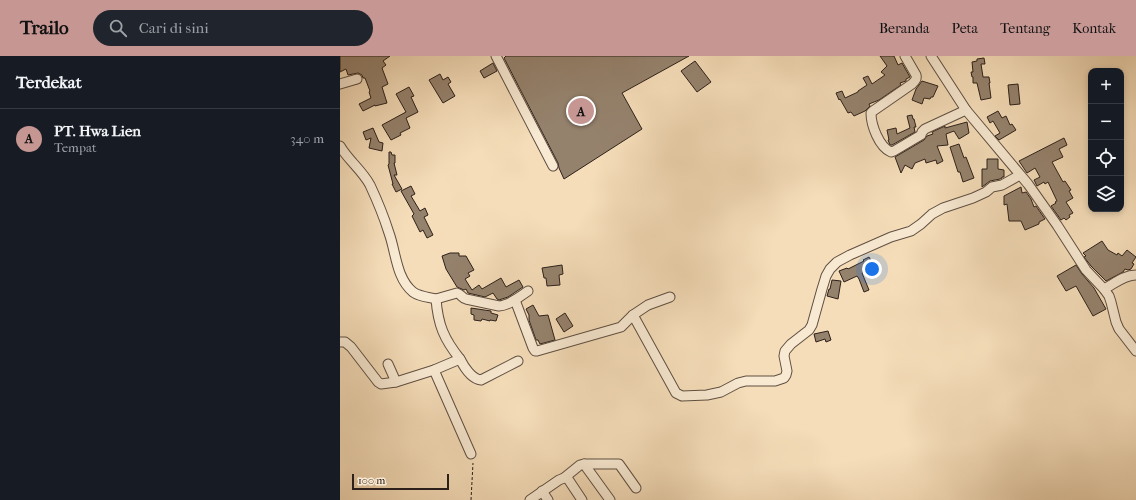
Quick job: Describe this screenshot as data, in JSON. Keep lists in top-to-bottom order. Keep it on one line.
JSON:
{"scale_bar":"100 m","page":{"header":"Trailo","search":"Cari di sini","nav":["Beranda","Peta","Tentang","Kontak"],"heading":"Terdekat","map_buttons":["+","−"],"pins":"A","list":[{"mark":"A","name":"PT. Hwa Lien","note":"Tempat","value":"340 m"}],"scale":"100 m"}}
